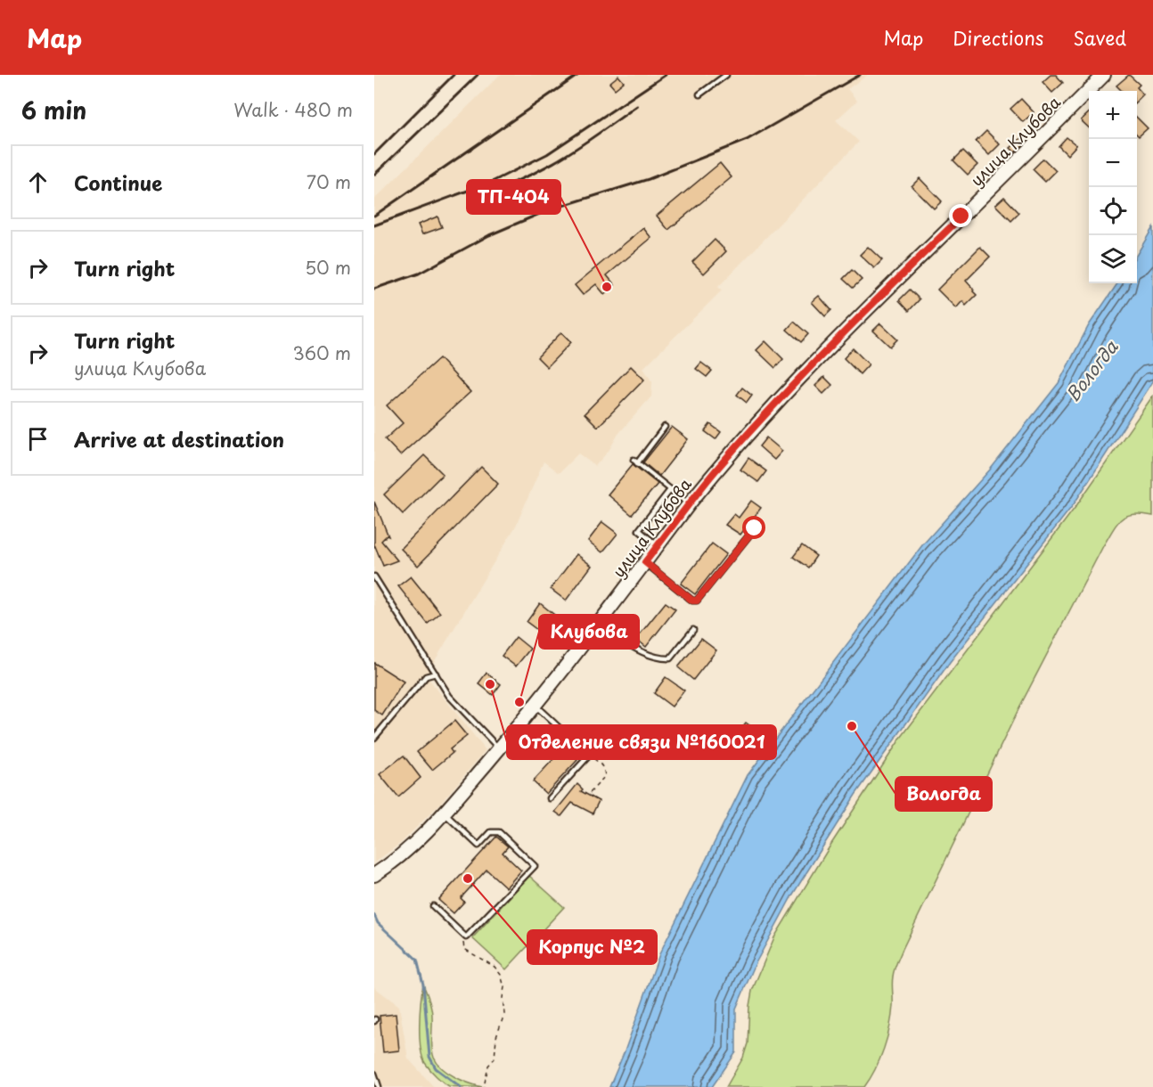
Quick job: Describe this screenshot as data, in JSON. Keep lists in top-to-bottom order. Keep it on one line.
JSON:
{"streets":{"main road":["улица Клубова"]},"water":["Вологда"],"places":["ТП-404","Отделение связи №160021","Клубова","Вологда","Корпус №2"],"page":{"header":"Map","nav":["Map","Directions","Saved"],"heading":["6 min","Walk · 480 m"],"map_buttons":["+","−"],"list":[["Continue","70 m"],["Turn right","50 m"],["Turn right","улица Клубова","360 m"],"Arrive at destination"]}}
